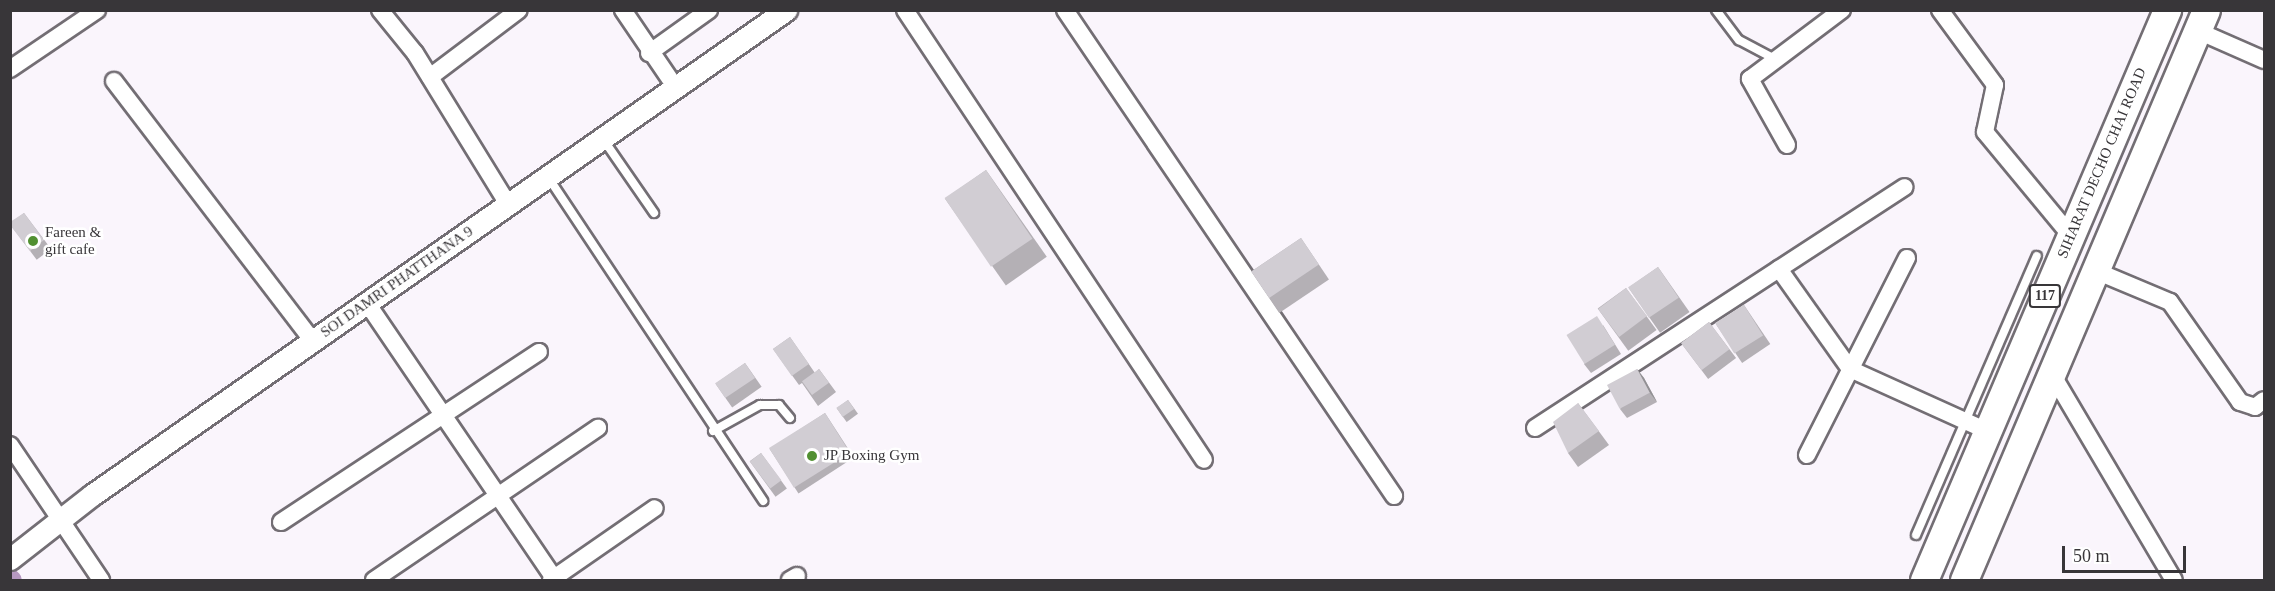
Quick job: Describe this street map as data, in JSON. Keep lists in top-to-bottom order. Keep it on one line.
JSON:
{"streets":{"main road":["SIHARAT DECHO CHAI ROAD","117"],"street":["SOI DAMRI PHATTHANA 9"]},"places":["Fareen & gift cafe","JP Boxing Gym"],"scale_bar":"50 m"}
